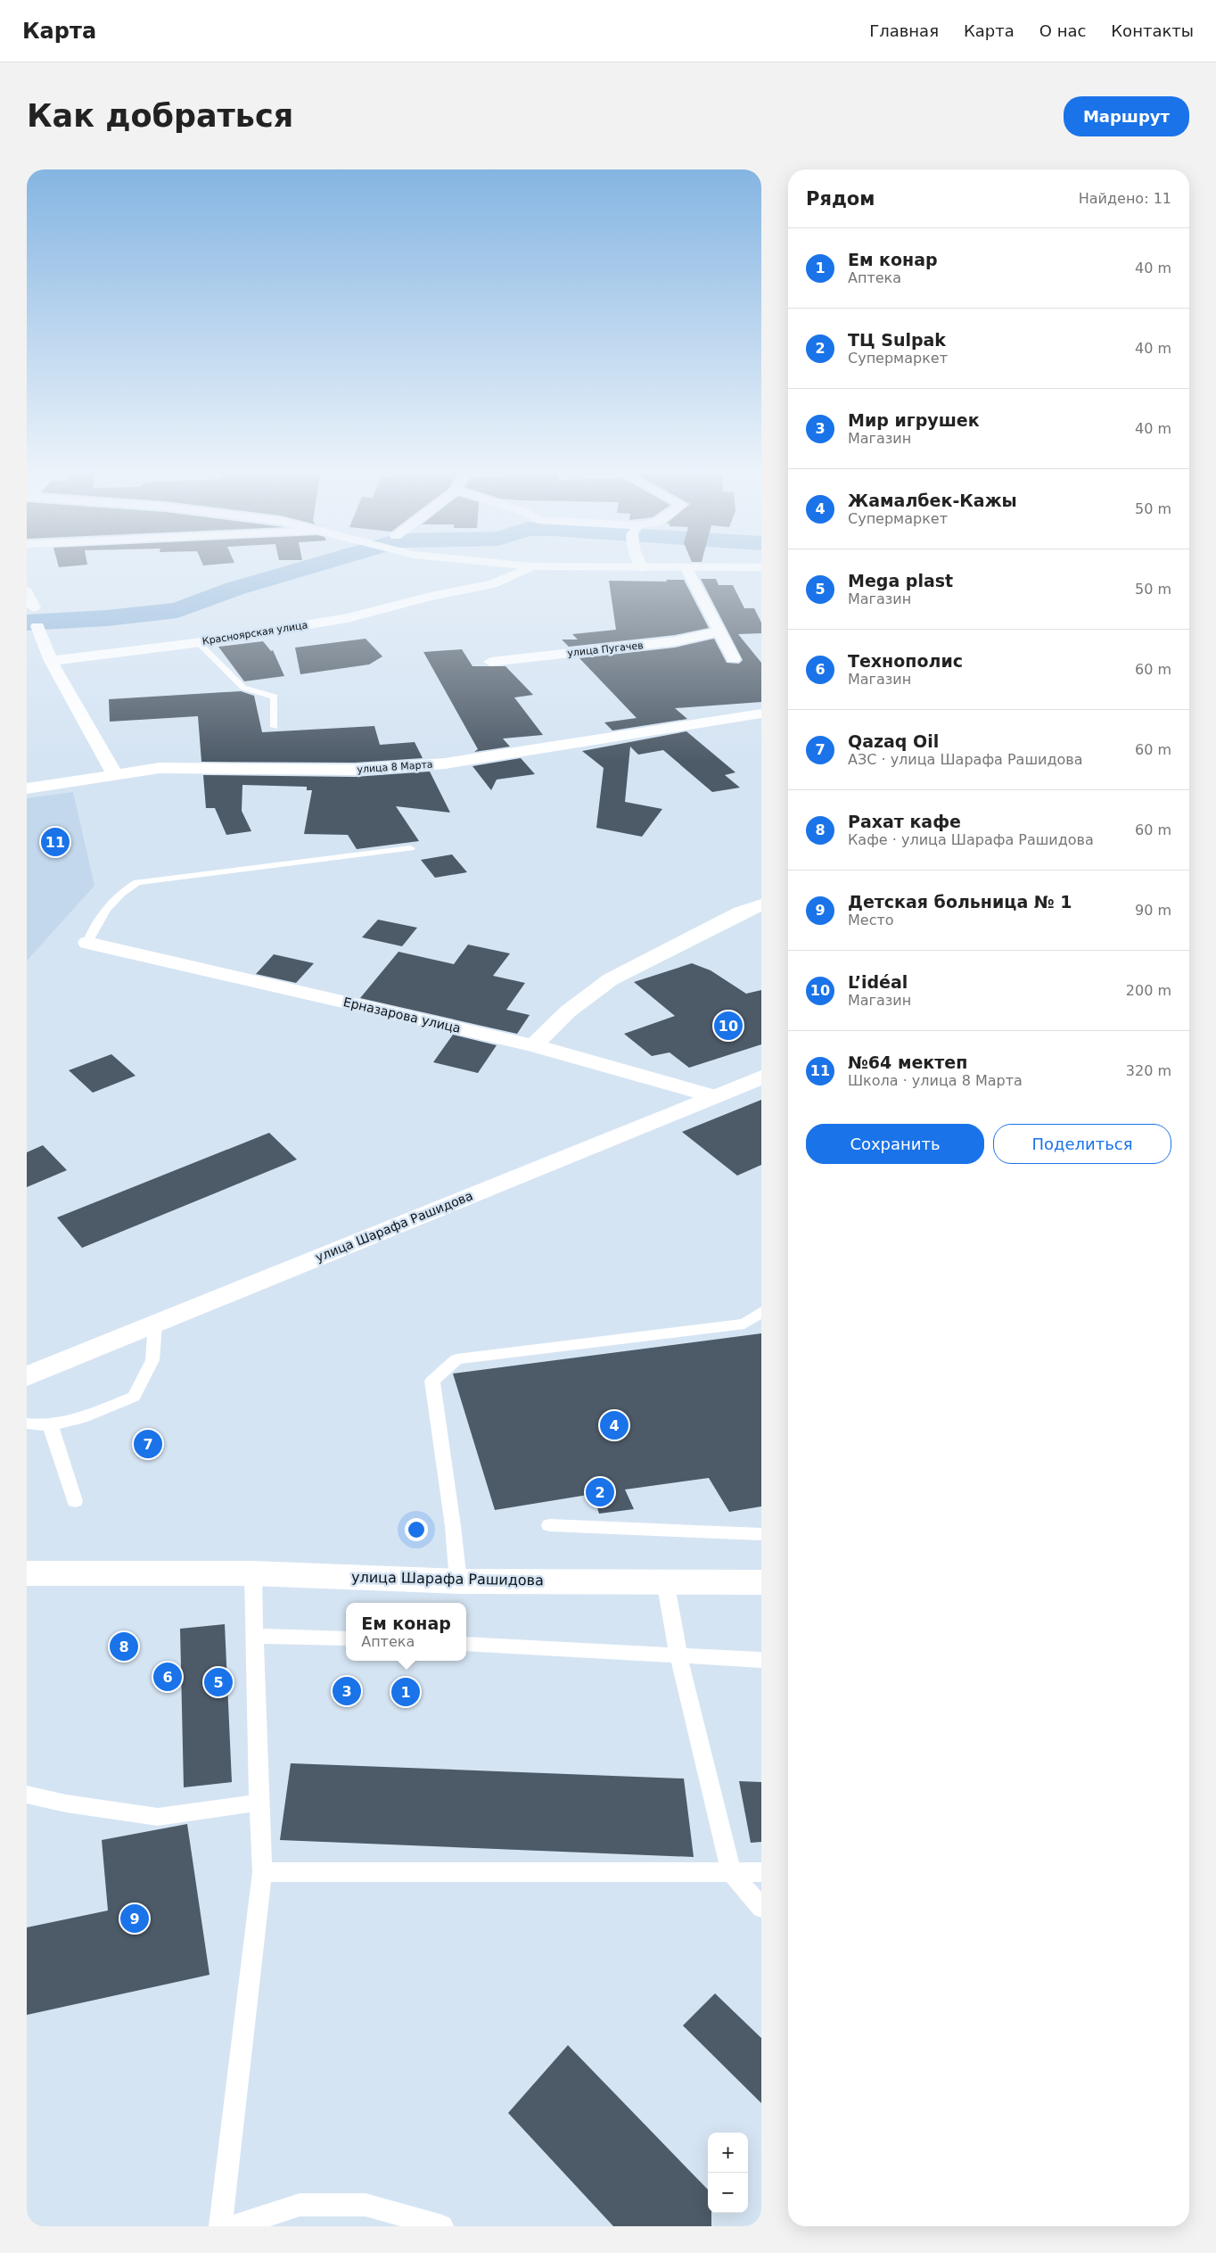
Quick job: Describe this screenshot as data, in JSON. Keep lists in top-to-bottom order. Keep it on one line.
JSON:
{"streets":{"street":["Красноярская улица","улица Пугачев","улица 8 Марта","Ерназарова улица","улица Шарафа Рашидова"]},"crossings":[["Ерназарова улица","улица Шарафа Рашидова"]],"page":{"header":"Карта","nav":["Главная","Карта","О нас","Контакты"],"buttons":["Маршрут",["Сохранить","Поделиться"]],"title":"Как добраться","heading":["Рядом","Найдено: 11"],"list":[{"mark":"1","name":"Ем конар","note":"Аптека","value":"40 m"},{"mark":"2","name":"ТЦ Sulpak","note":"Супермаркет","value":"40 m"},{"mark":"3","name":"Мир игрушек","note":"Магазин","value":"40 m"},{"mark":"4","name":"Жамалбек-Кажы","note":"Супермаркет","value":"50 m"},{"mark":"5","name":"Mega plast","note":"Магазин","value":"50 m"},{"mark":"6","name":"Технополис","note":"Магазин","value":"60 m"},{"mark":"7","name":"Qazaq Oil","note":"АЗС · улица Шарафа Рашидова","value":"60 m"},{"mark":"8","name":"Рахат кафе","note":"Кафе · улица Шарафа Рашидова","value":"60 m"},{"mark":"9","name":"Детская больница № 1","note":"Место","value":"90 m"},{"mark":"10","name":"L’idéal","note":"Магазин","value":"200 m"},{"mark":"11","name":"№64 мектеп","note":"Школа · улица 8 Марта","value":"320 m"}],"pins":["11","10","4","7","2","8","6","5","3","1","9"],"popup":["Ем конар","Аптека"],"map_buttons":["+","−"]}}
